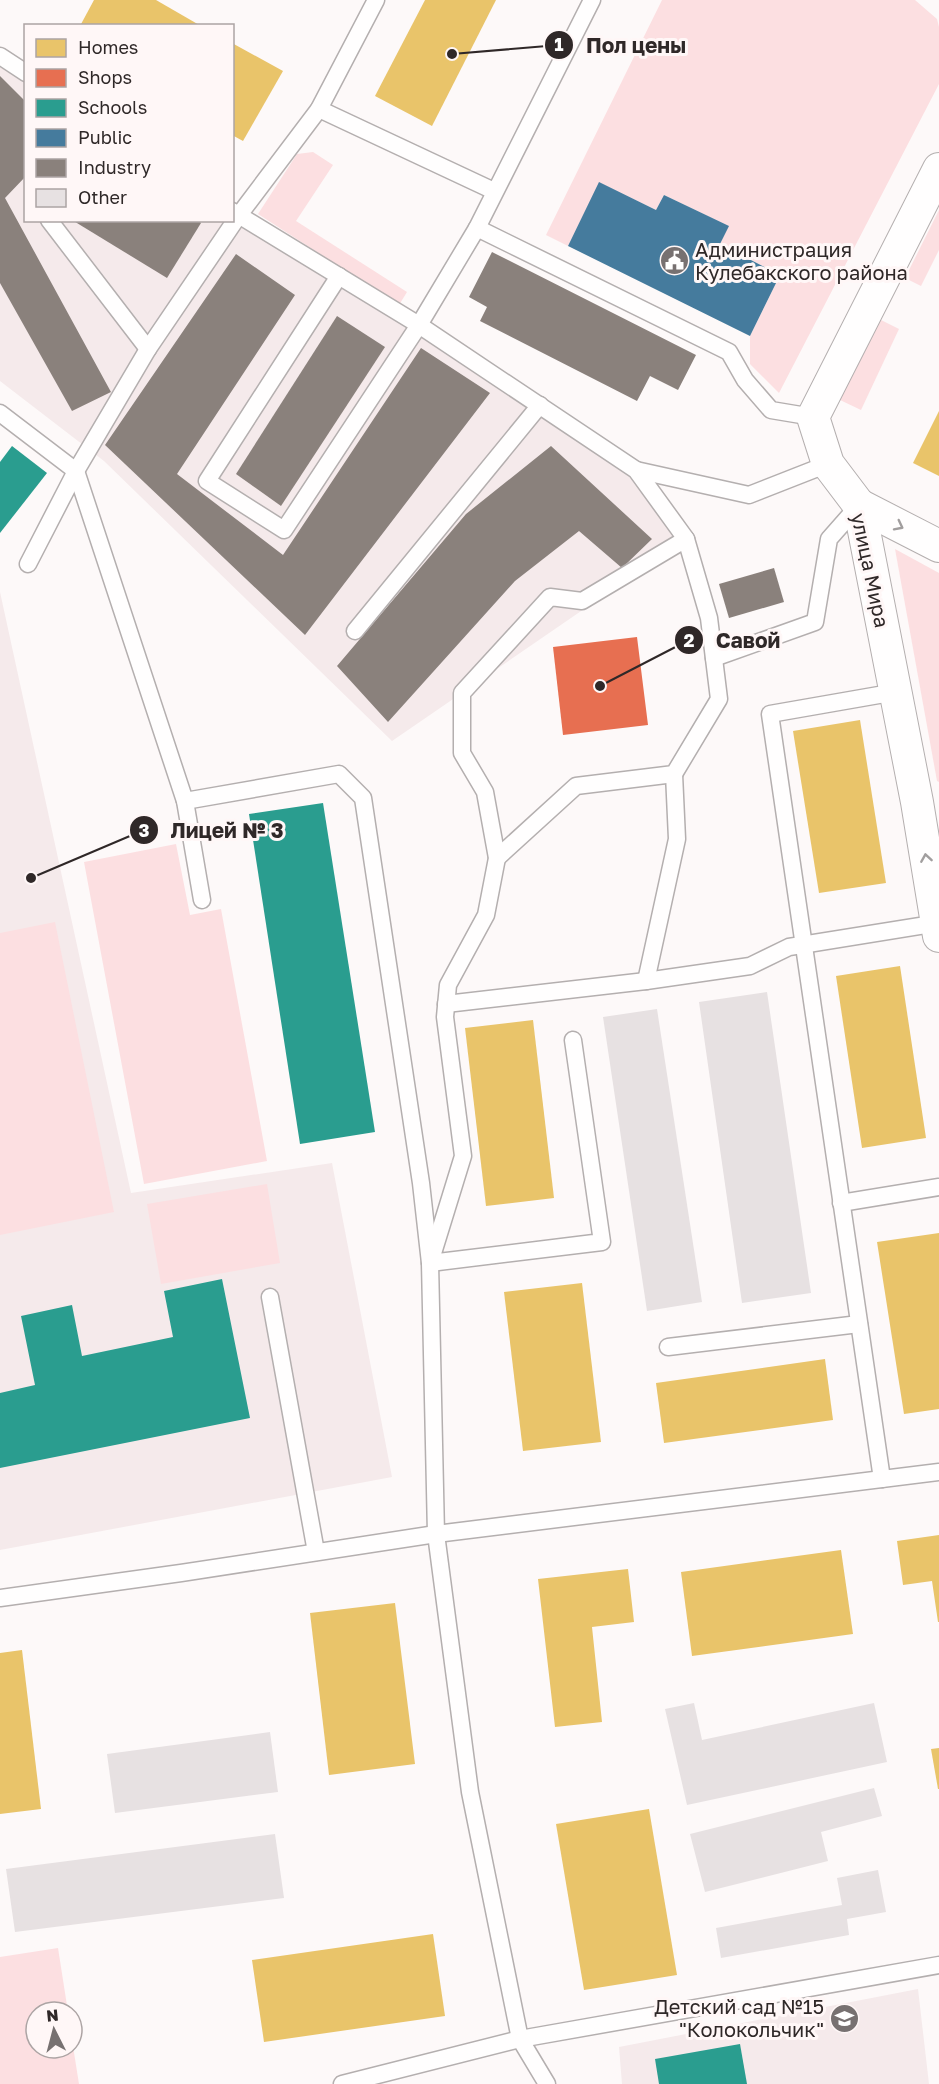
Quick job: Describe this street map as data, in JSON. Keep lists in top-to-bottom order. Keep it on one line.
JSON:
{"streets":{"street":["улица Мира"]},"one_way":["улица Мира"],"places":{"other":["Пол цены","Савой","Лицей № 3"],"public building":["Администрация Кулебакского района"],"school or university":["Детский сад №15 \"Колокольчик\""]},"legend":["Homes","Shops","Schools","Public","Industry","Other"],"north":"top"}
